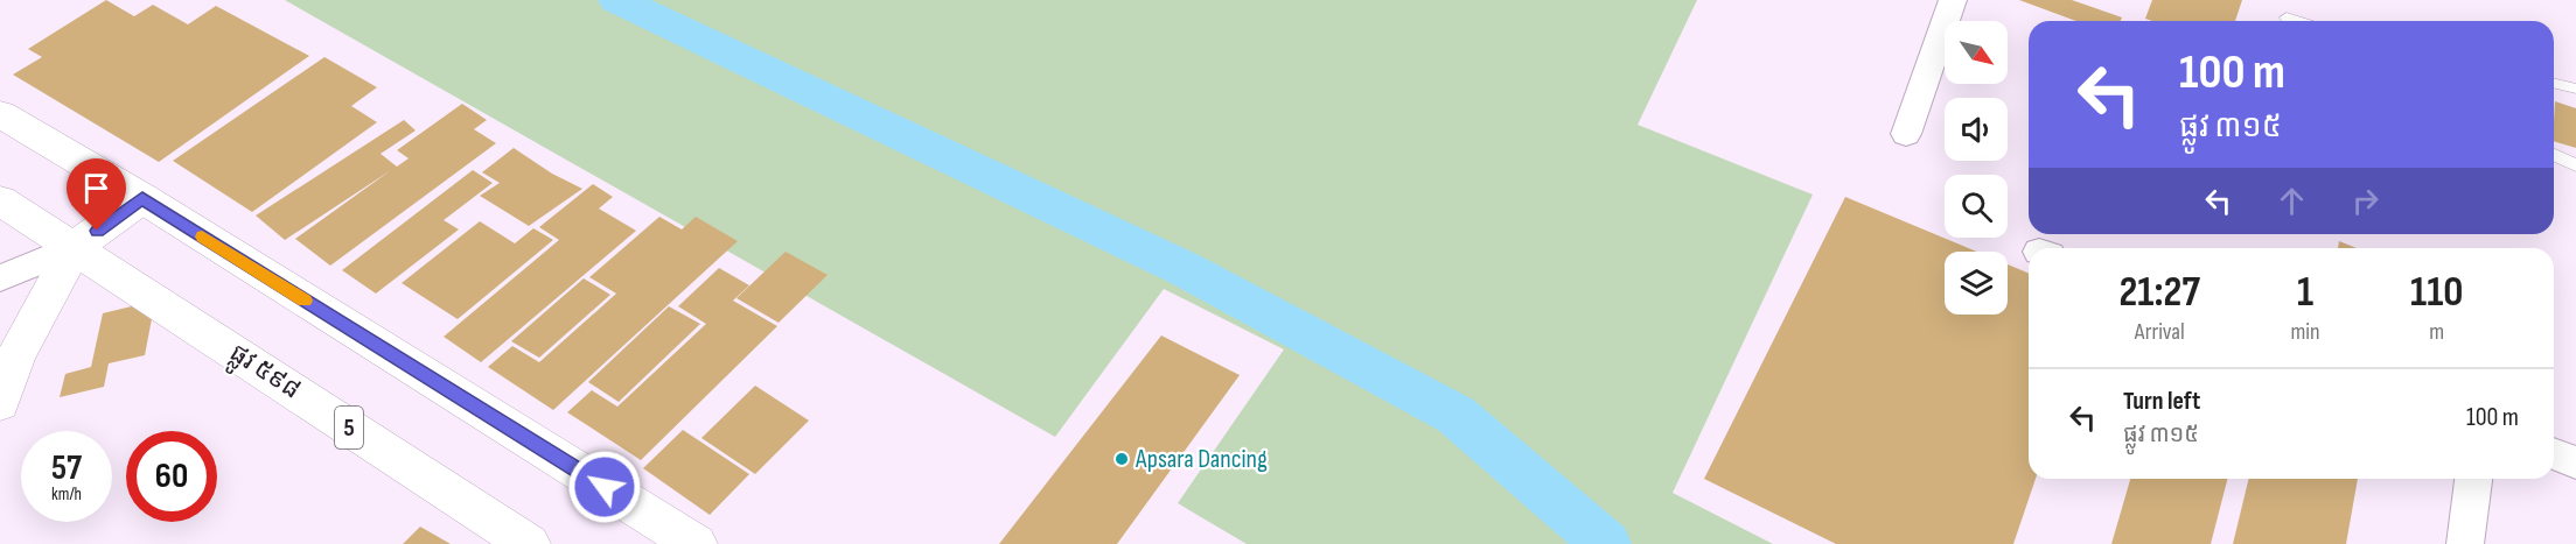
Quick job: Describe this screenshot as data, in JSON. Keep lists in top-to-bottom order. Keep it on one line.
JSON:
{"streets":{"main road":["ផ្លូវ ៥៩៨","5"]},"places":["Apsara Dancing"],"north":"bottom right","page":{"turn":["100 m","ផ្លូវ ៣១៥"],"eta":["21:27","Arrival","1","min","110","m"],"list":[{"name":"Turn left","note":"ផ្លូវ ៣១៥","value":"100 m"}],"speed":"57 km/h","limit":"60"}}
